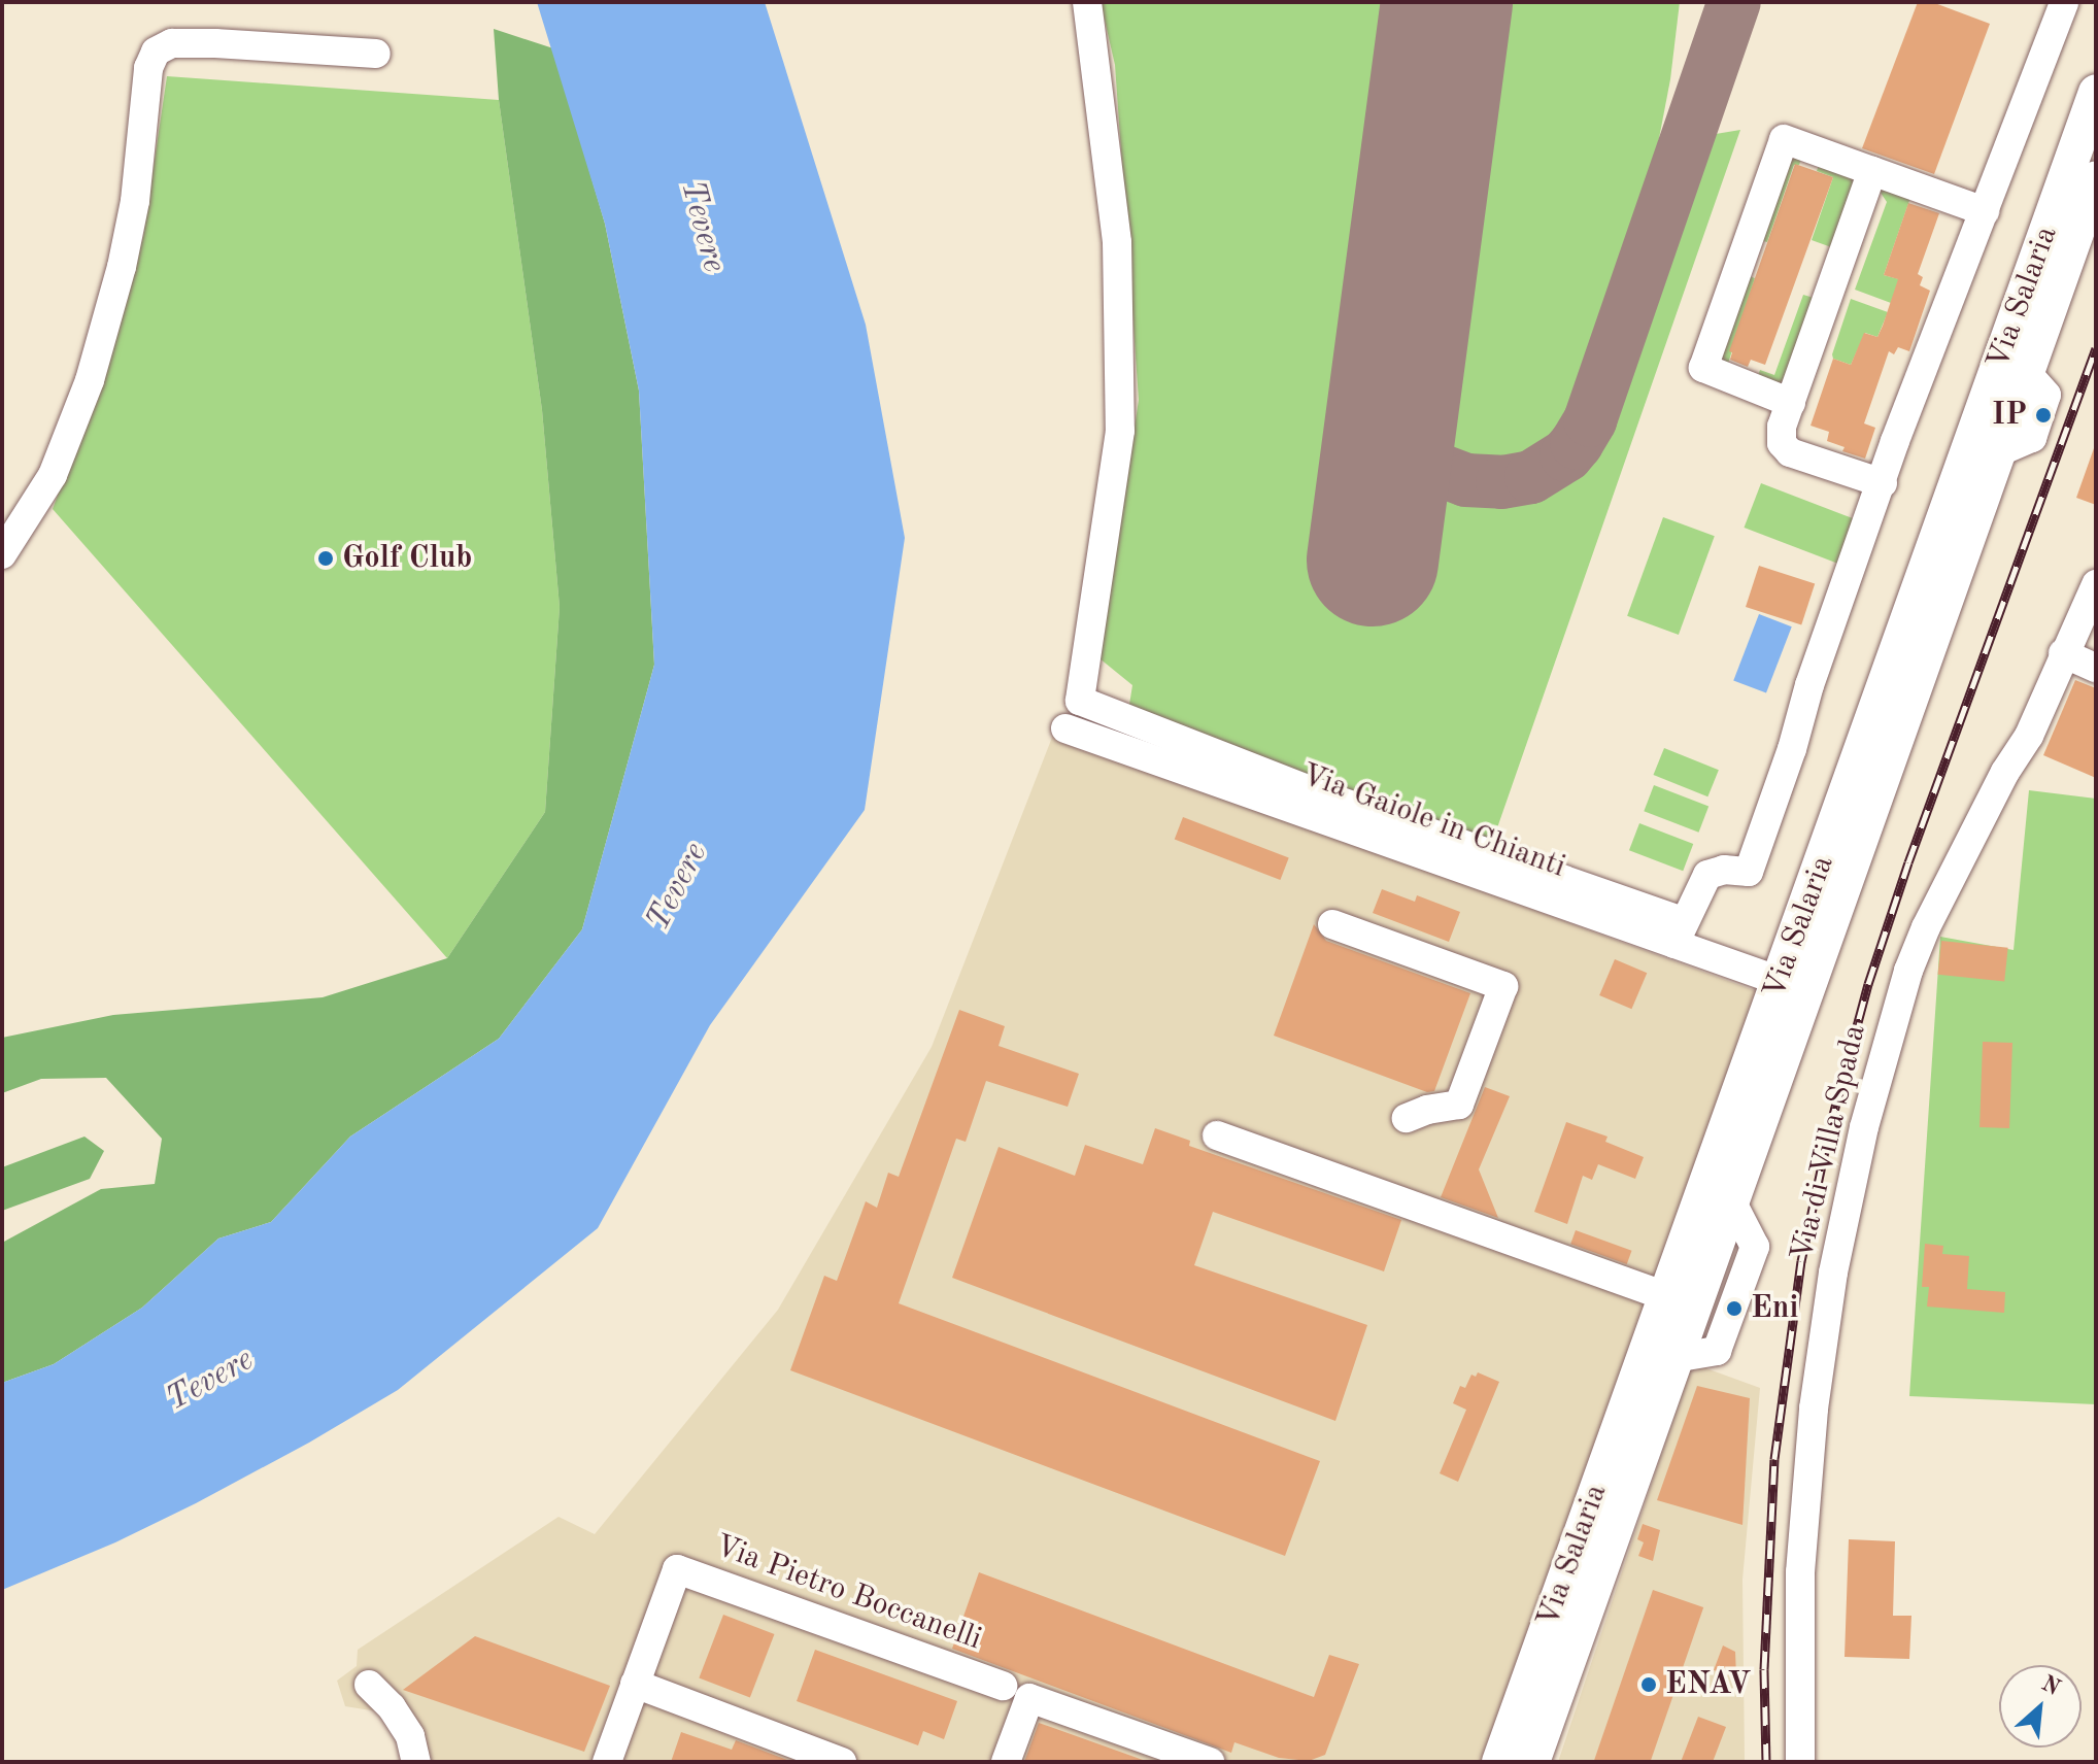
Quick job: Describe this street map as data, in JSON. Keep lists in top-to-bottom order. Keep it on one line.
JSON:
{"streets":{"main road":["Via Salaria"],"street":["Via Gaiole in Chianti","Via di Villa Spada","Via Pietro Boccanelli"]},"crossings":[["Via Salaria","Via Gaiole in Chianti"]],"water":["Tevere"],"places":["IP","Golf Club","Eni","ENAV"],"north":"top right"}
